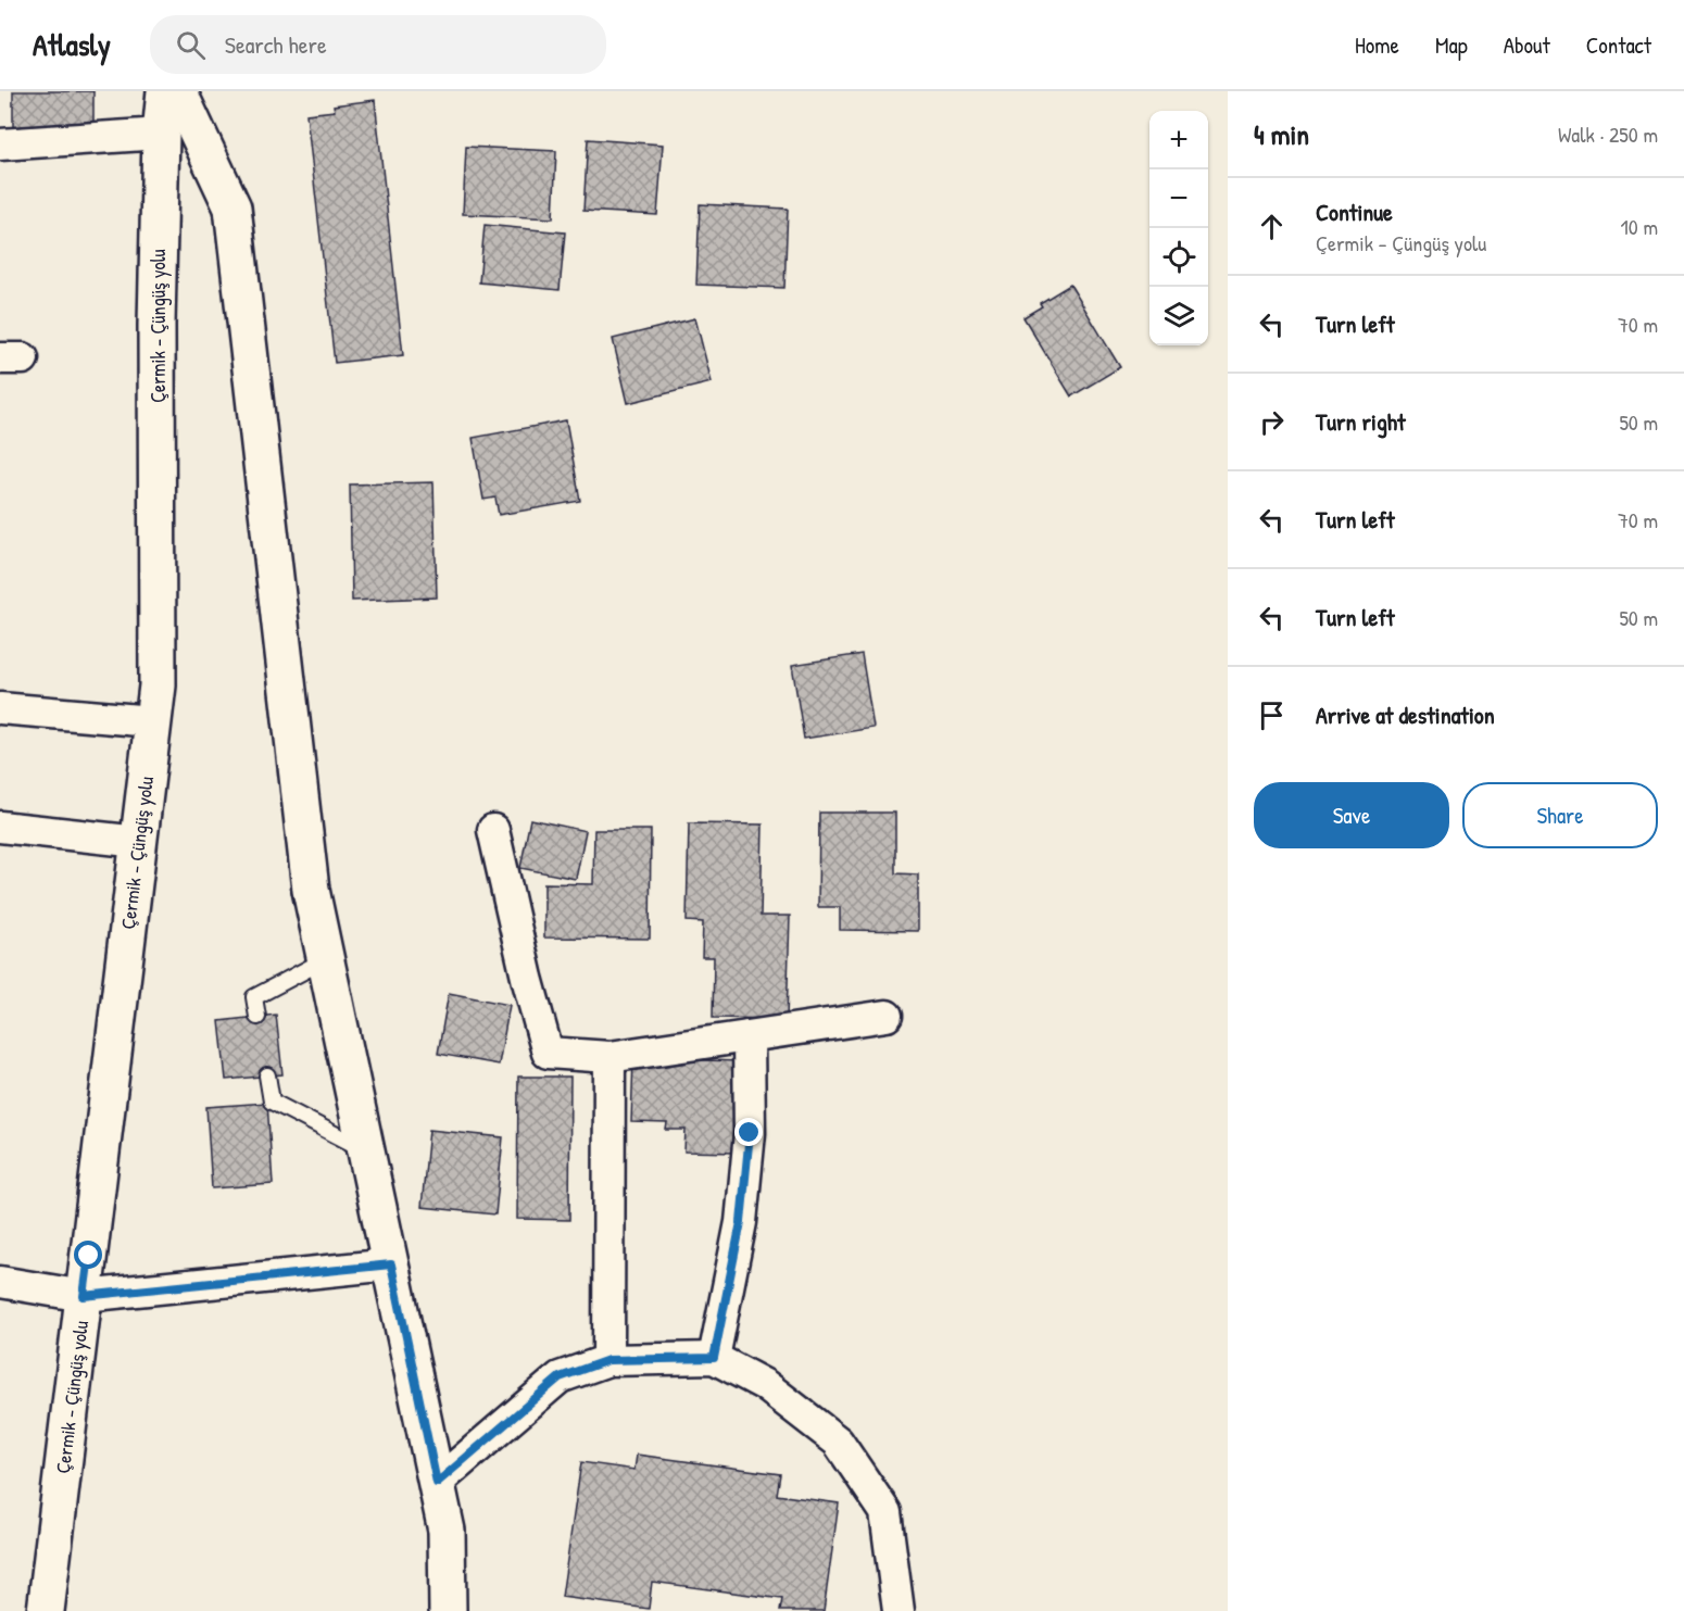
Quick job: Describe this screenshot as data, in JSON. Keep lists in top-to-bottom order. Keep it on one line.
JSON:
{"streets":{"main road":["Çermik - Çüngüş yolu"]},"page":{"header":"Atlasly","search":"Search here","nav":["Home","Map","About","Contact"],"heading":["4 min","Walk · 250 m"],"map_buttons":["+","−"],"list":[["Continue","Çermik - Çüngüş yolu","10 m"],["Turn left","70 m"],["Turn right","50 m"],["Turn left","70 m"],["Turn left","50 m"],"Arrive at destination"],"buttons":["Save","Share"]}}
